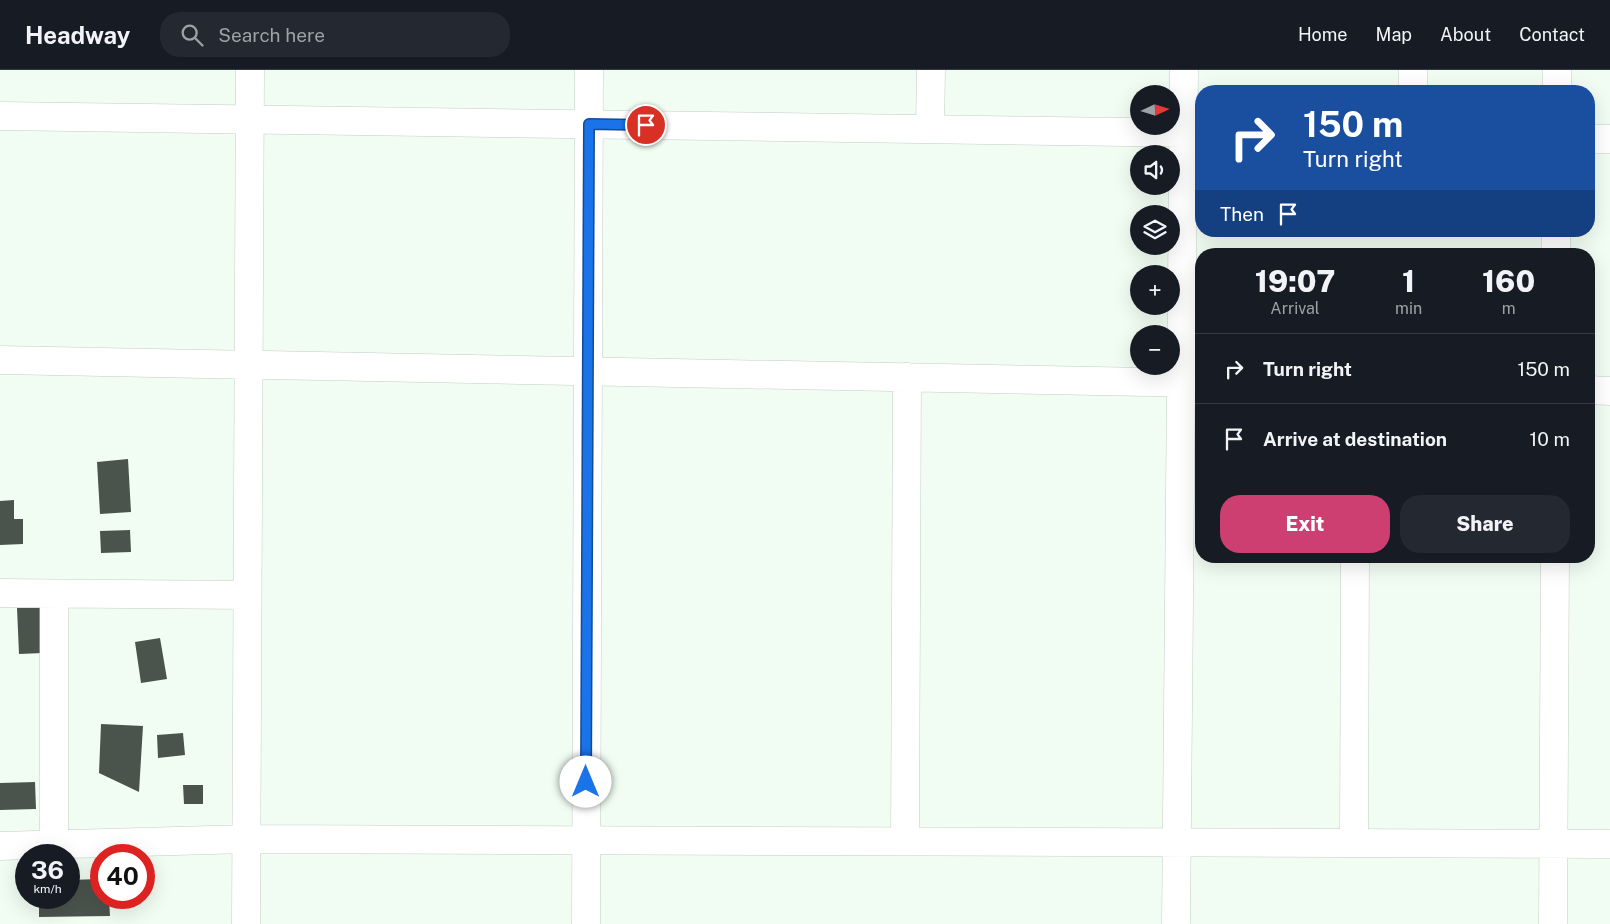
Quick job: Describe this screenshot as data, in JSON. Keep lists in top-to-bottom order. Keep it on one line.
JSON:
{"north":"right","page":{"header":"Headway","search":"Search here","nav":["Home","Map","About","Contact"],"map_buttons":["+","−"],"turn":["150 m","Turn right"],"then":"Then","eta":["19:07","Arrival","1","min","160","m"],"list":[{"name":"Turn right","value":"150 m"},{"name":"Arrive at destination","value":"10 m"}],"buttons":["Exit","Share"],"speed":"36 km/h","limit":"40"}}
